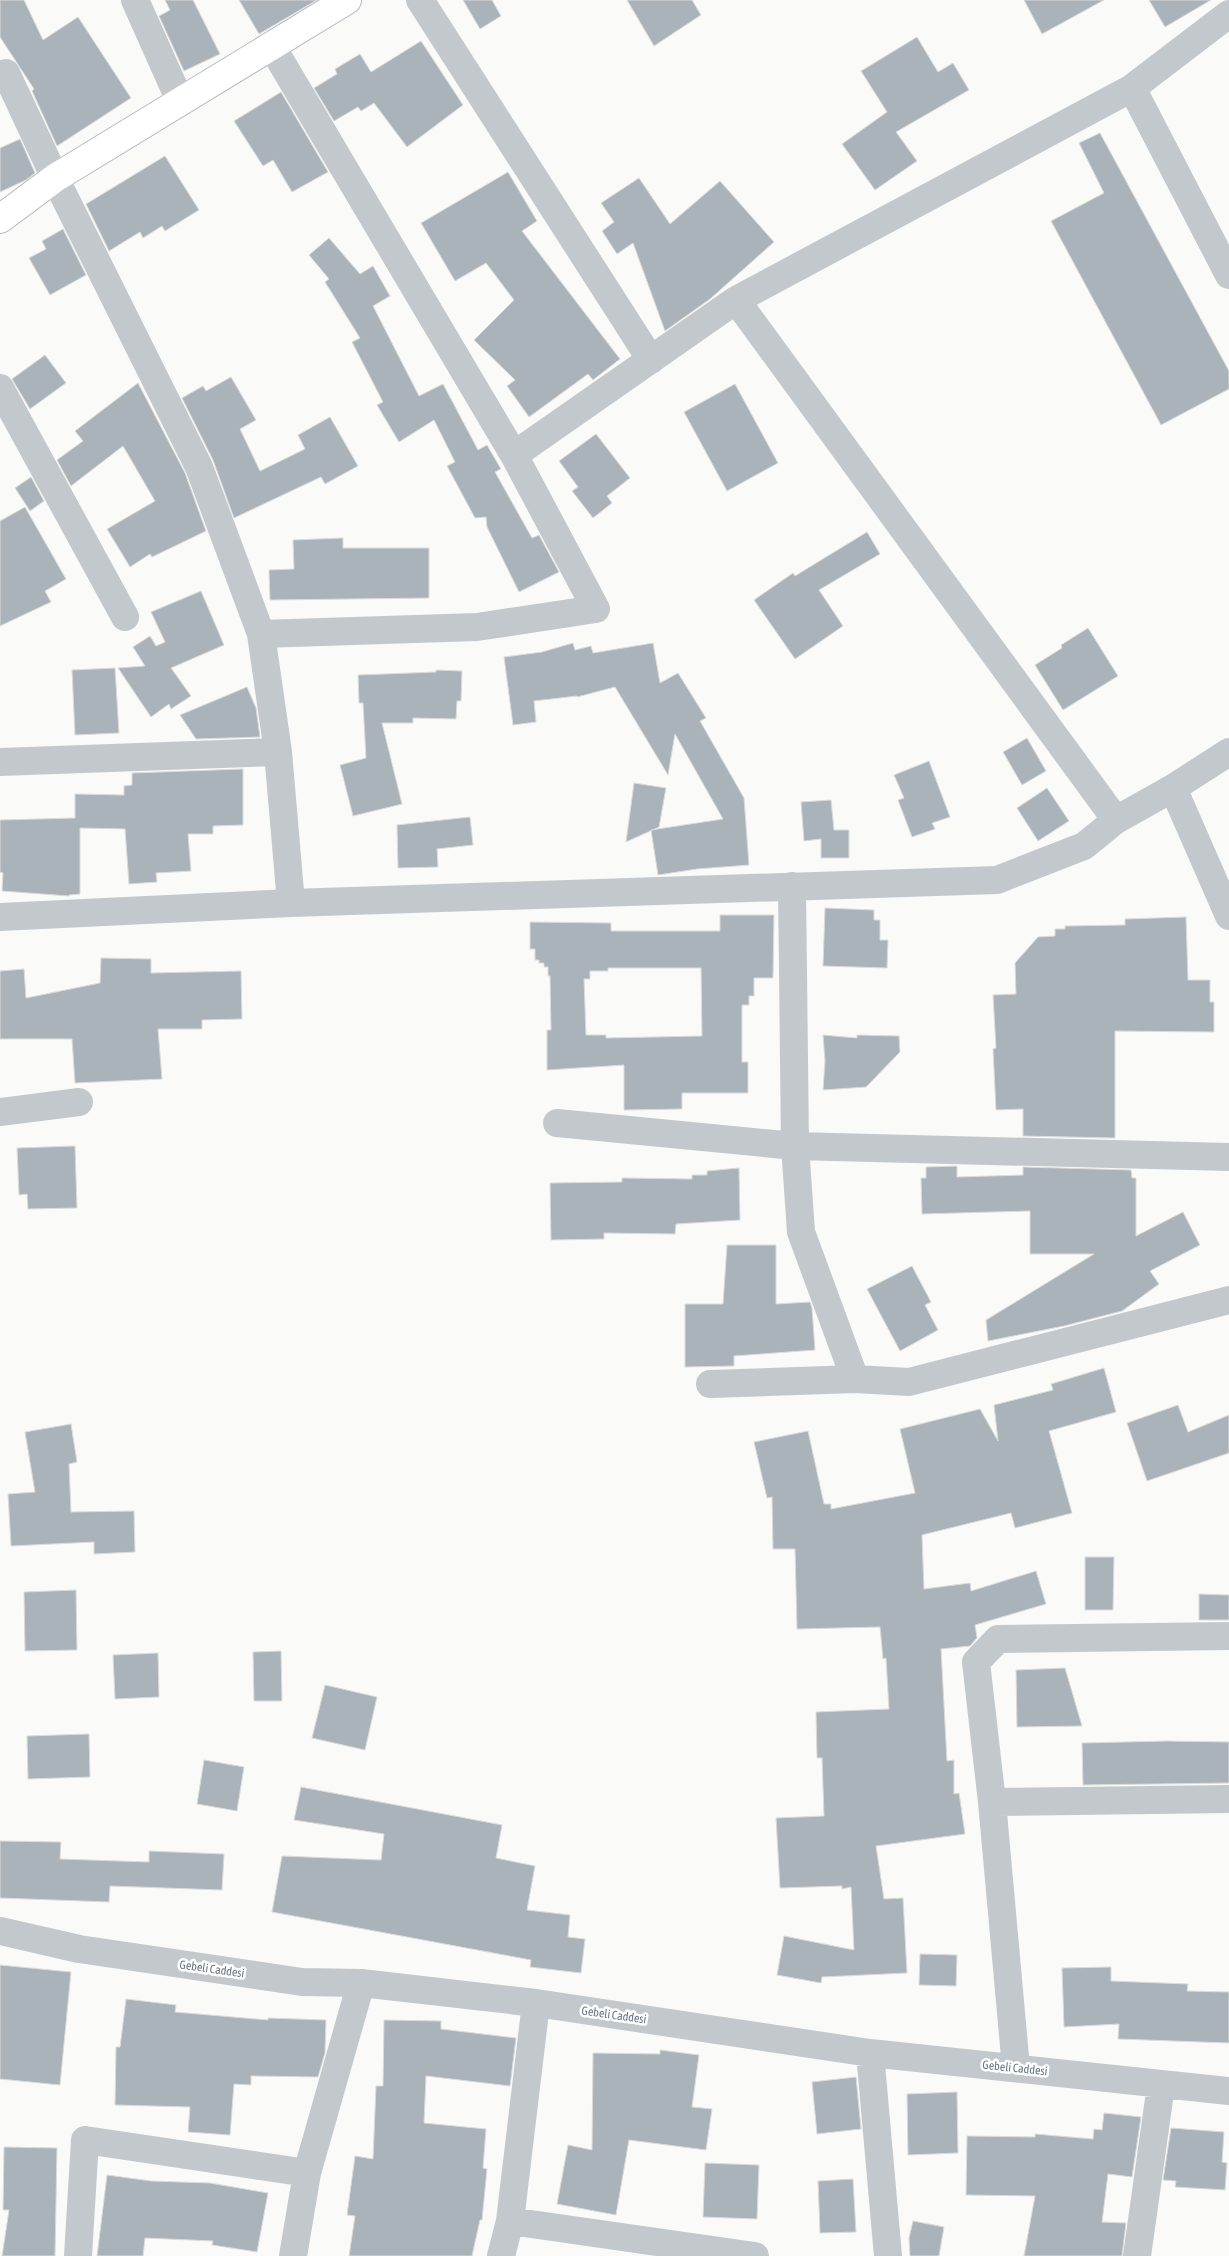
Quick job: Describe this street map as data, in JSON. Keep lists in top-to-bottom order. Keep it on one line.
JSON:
{"streets":{"street":["Gebeli Caddesi"]}}
